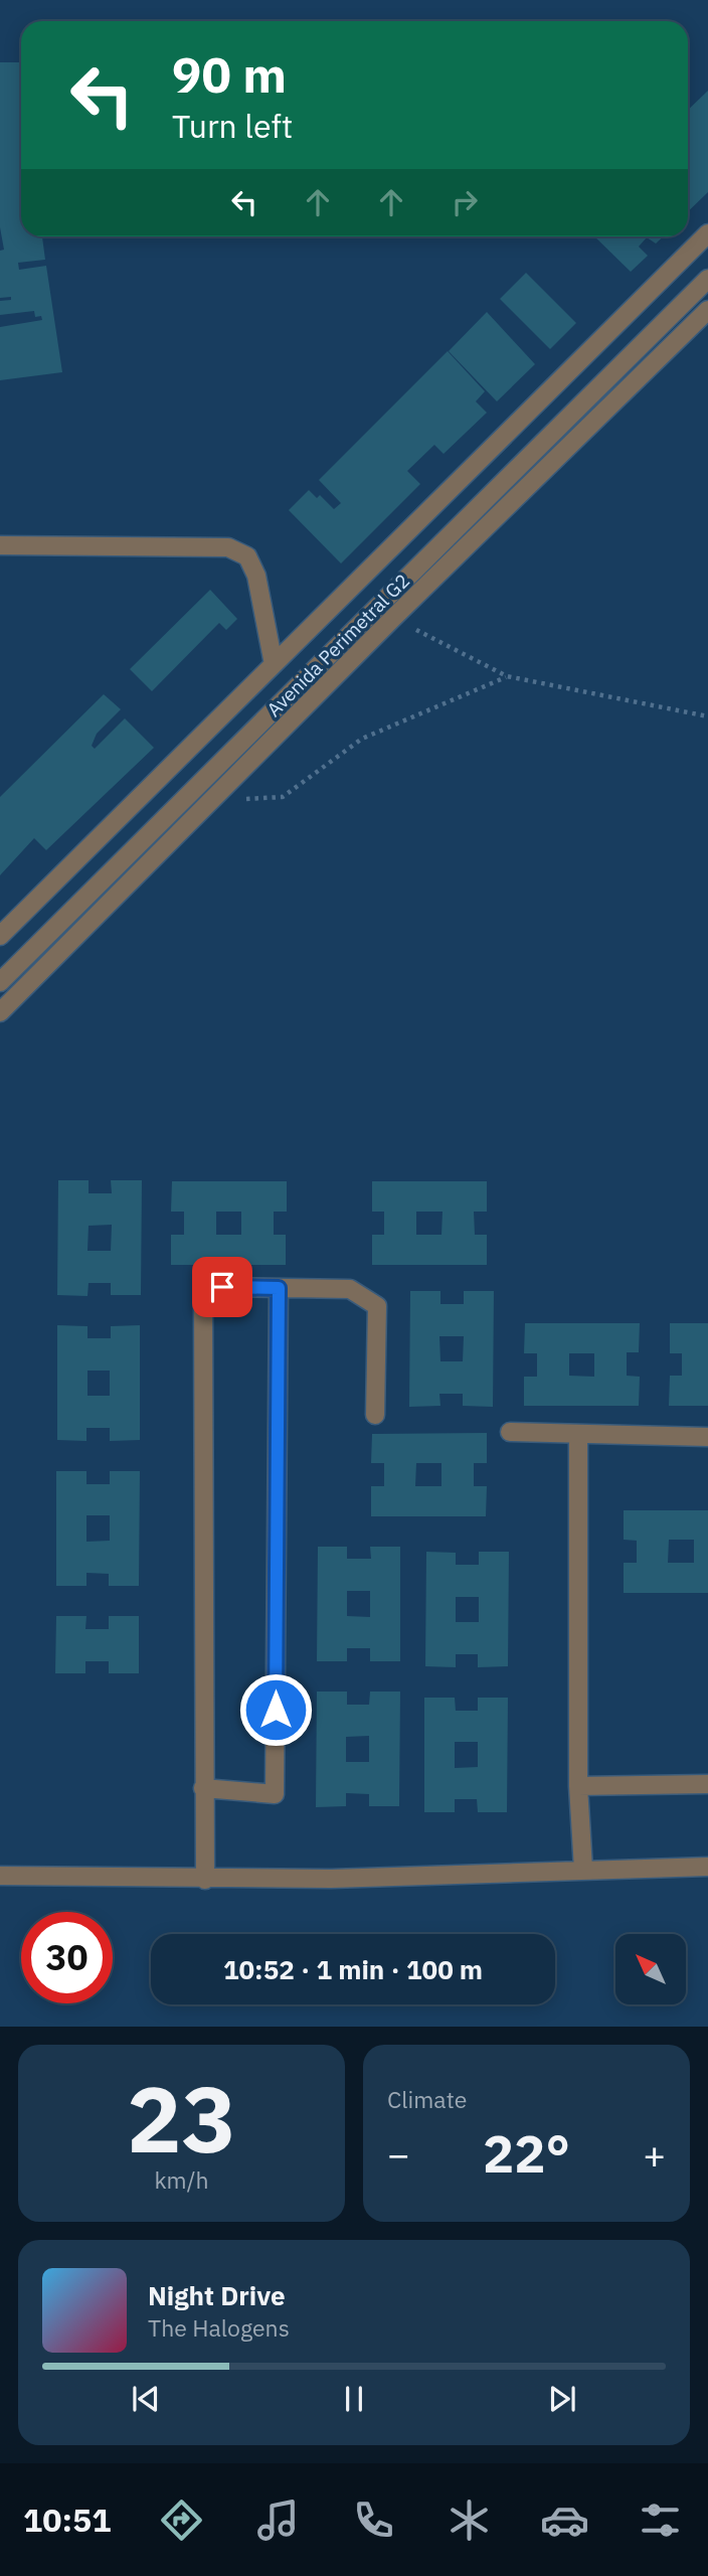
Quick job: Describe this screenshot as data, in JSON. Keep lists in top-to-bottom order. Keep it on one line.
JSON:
{"streets":{"street":["Avenida Perimetral G2"]},"north":"top left","page":{"turn":["90 m","Turn left"],"limit":"30","trip":"10:52 · 1 min · 100 m","tile":[["23","km/h"],"Climate"],"heat":["−","22°","+"],"song":["Night Drive","The Halogens"],"tabs":"10:51"}}
